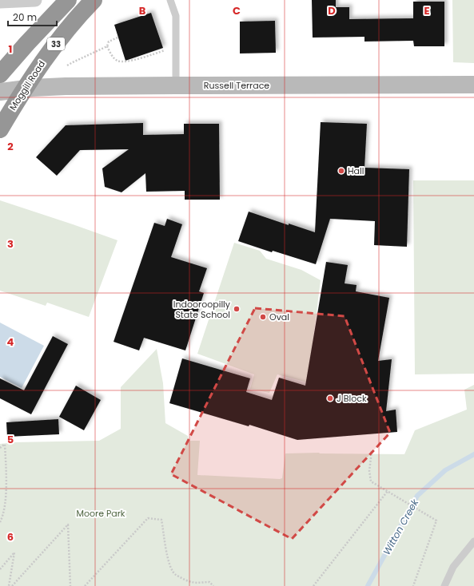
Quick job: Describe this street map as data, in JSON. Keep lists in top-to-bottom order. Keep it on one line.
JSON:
{"streets":{"highway":["33","Moggill Road"],"main road":["Russell Terrace"]},"crossings":[["Moggill Road","Russell Terrace"]],"water":["Witton Creek"],"parks":["Moore Park"],"places":["Hall","Indooroopilly State School","Oval","J Block"],"scale_bar":"20 m","grid":{"columns":["B","C","D","E"],"rows":["1","2","3","4","5","6"]}}
